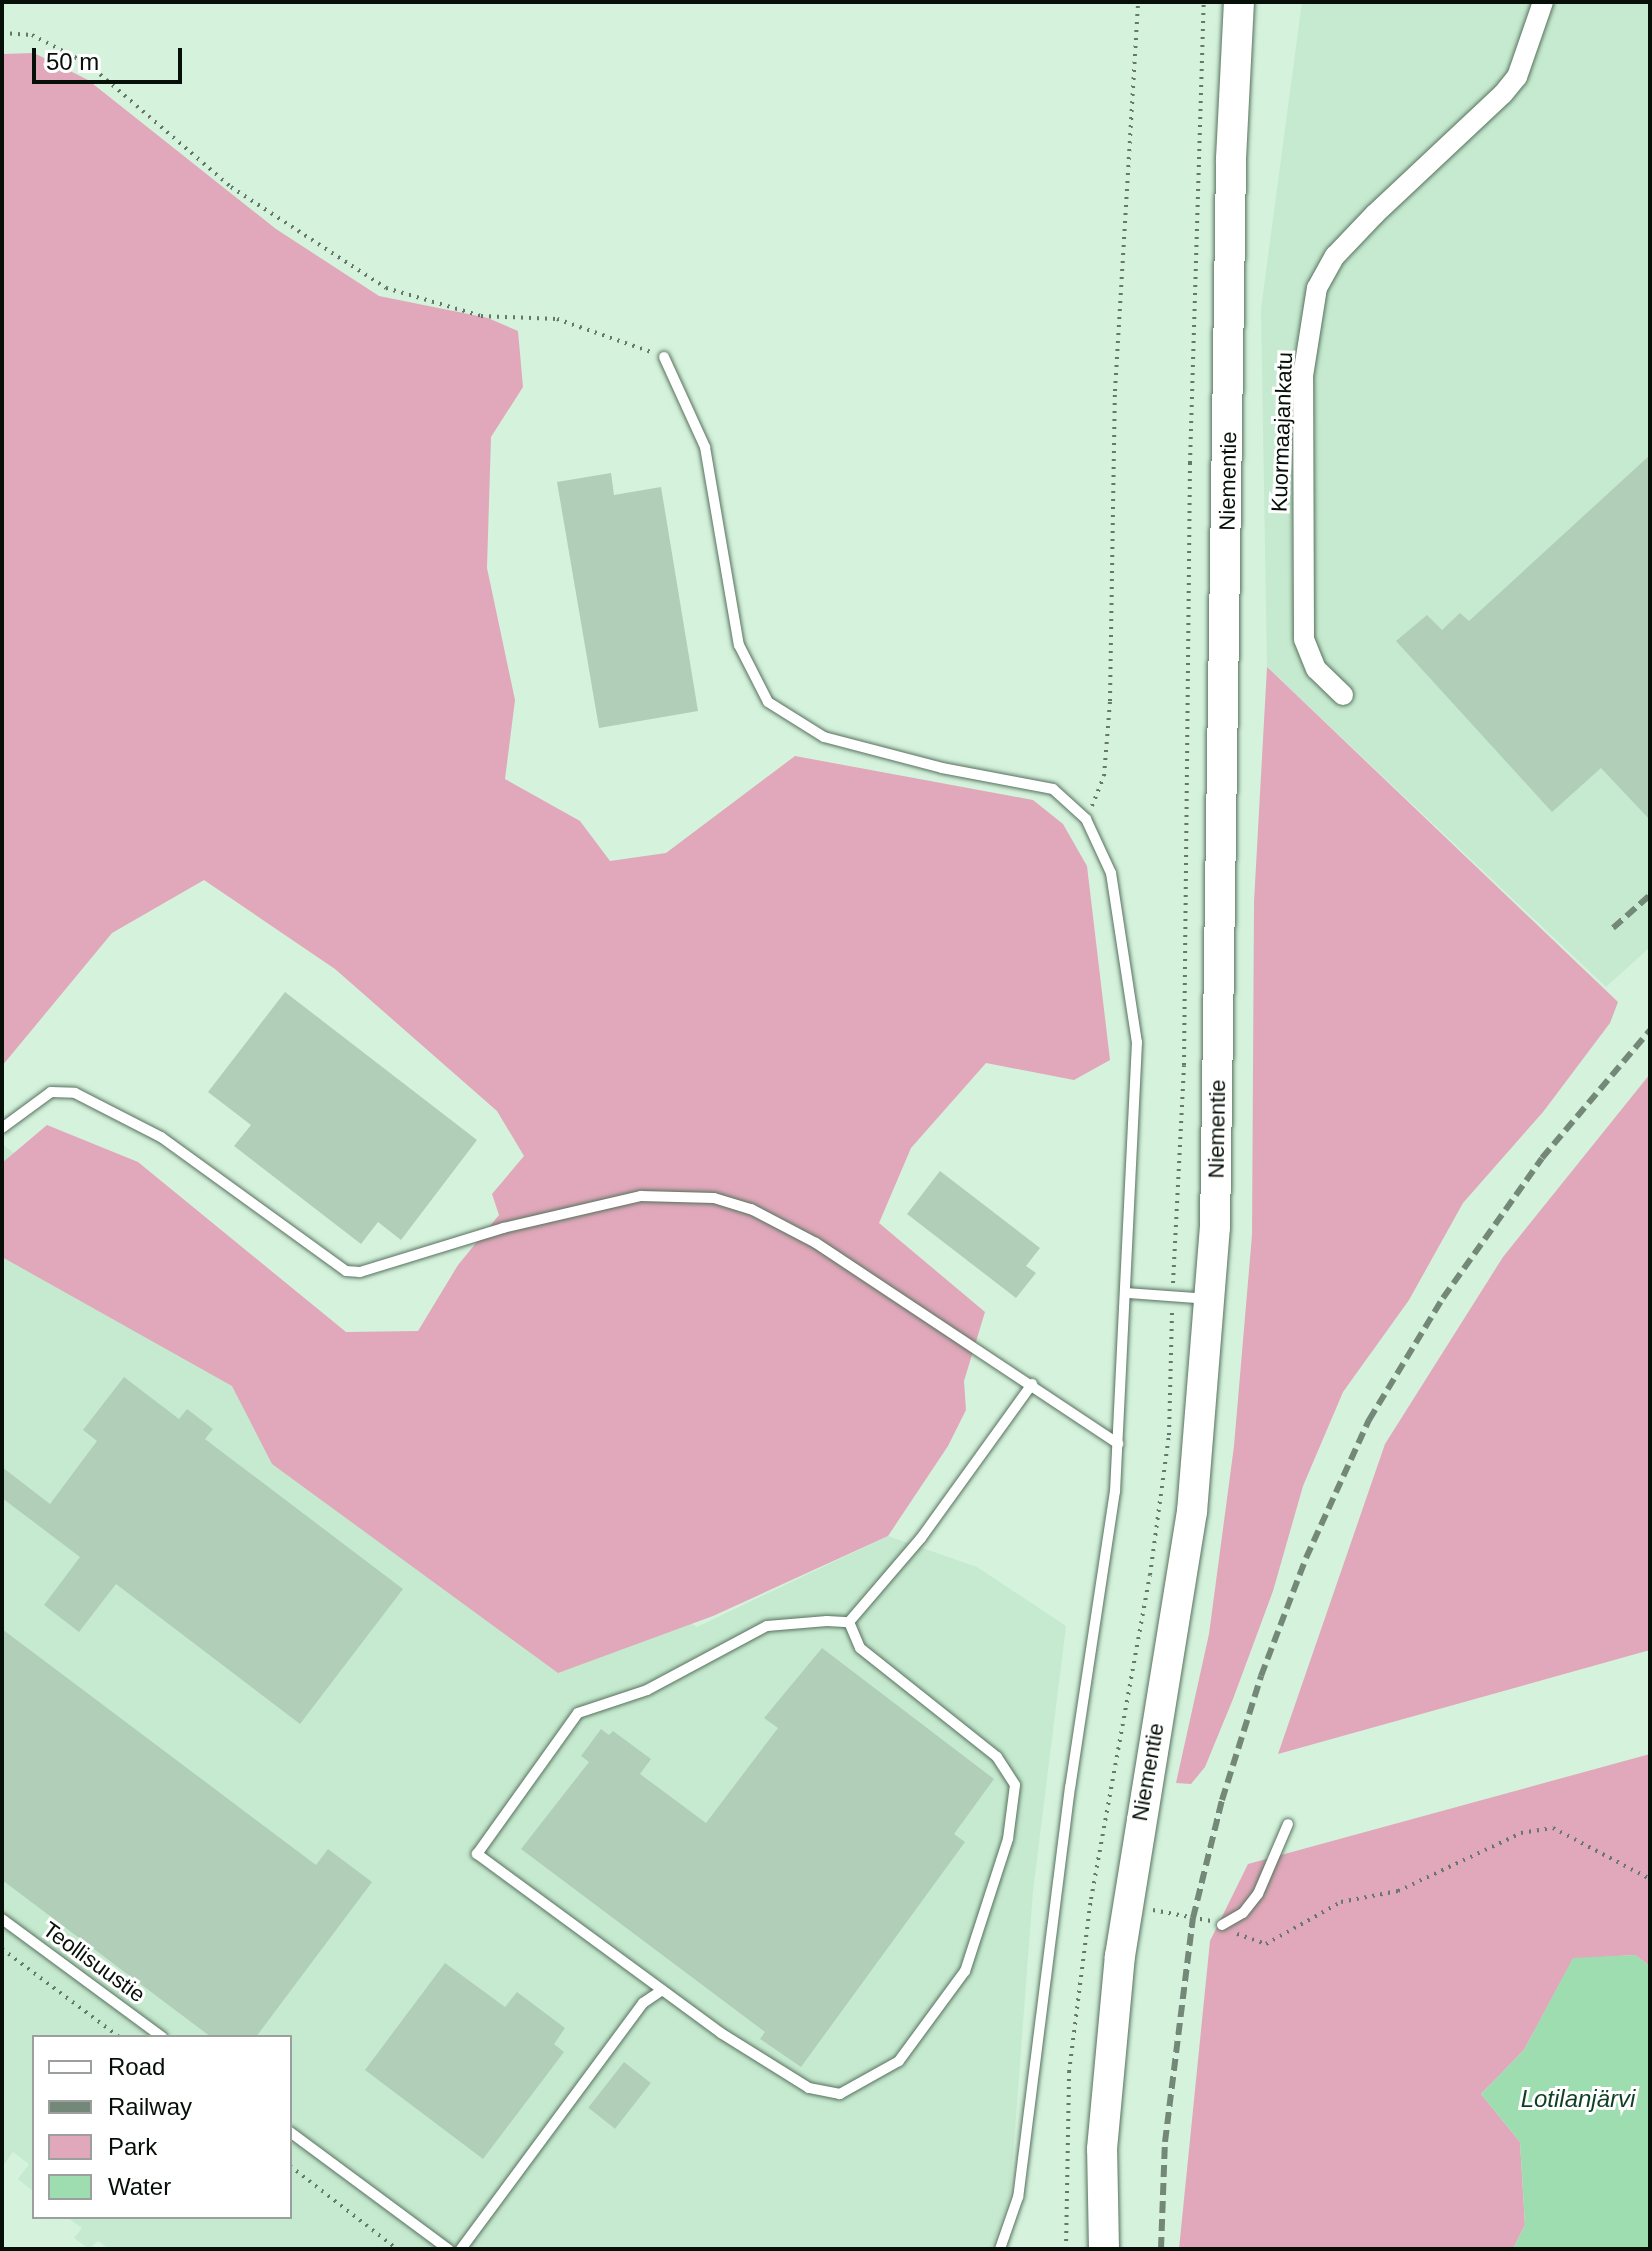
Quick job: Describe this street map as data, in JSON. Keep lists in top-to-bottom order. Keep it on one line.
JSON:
{"streets":{"main road":["Niementie"],"street":["Kuormaajankatu"],"lane":["Teollisuustie"]},"water":["Lotilanjärvi"],"legend":["Road","Railway","Park","Water"],"scale_bar":"50 m"}
